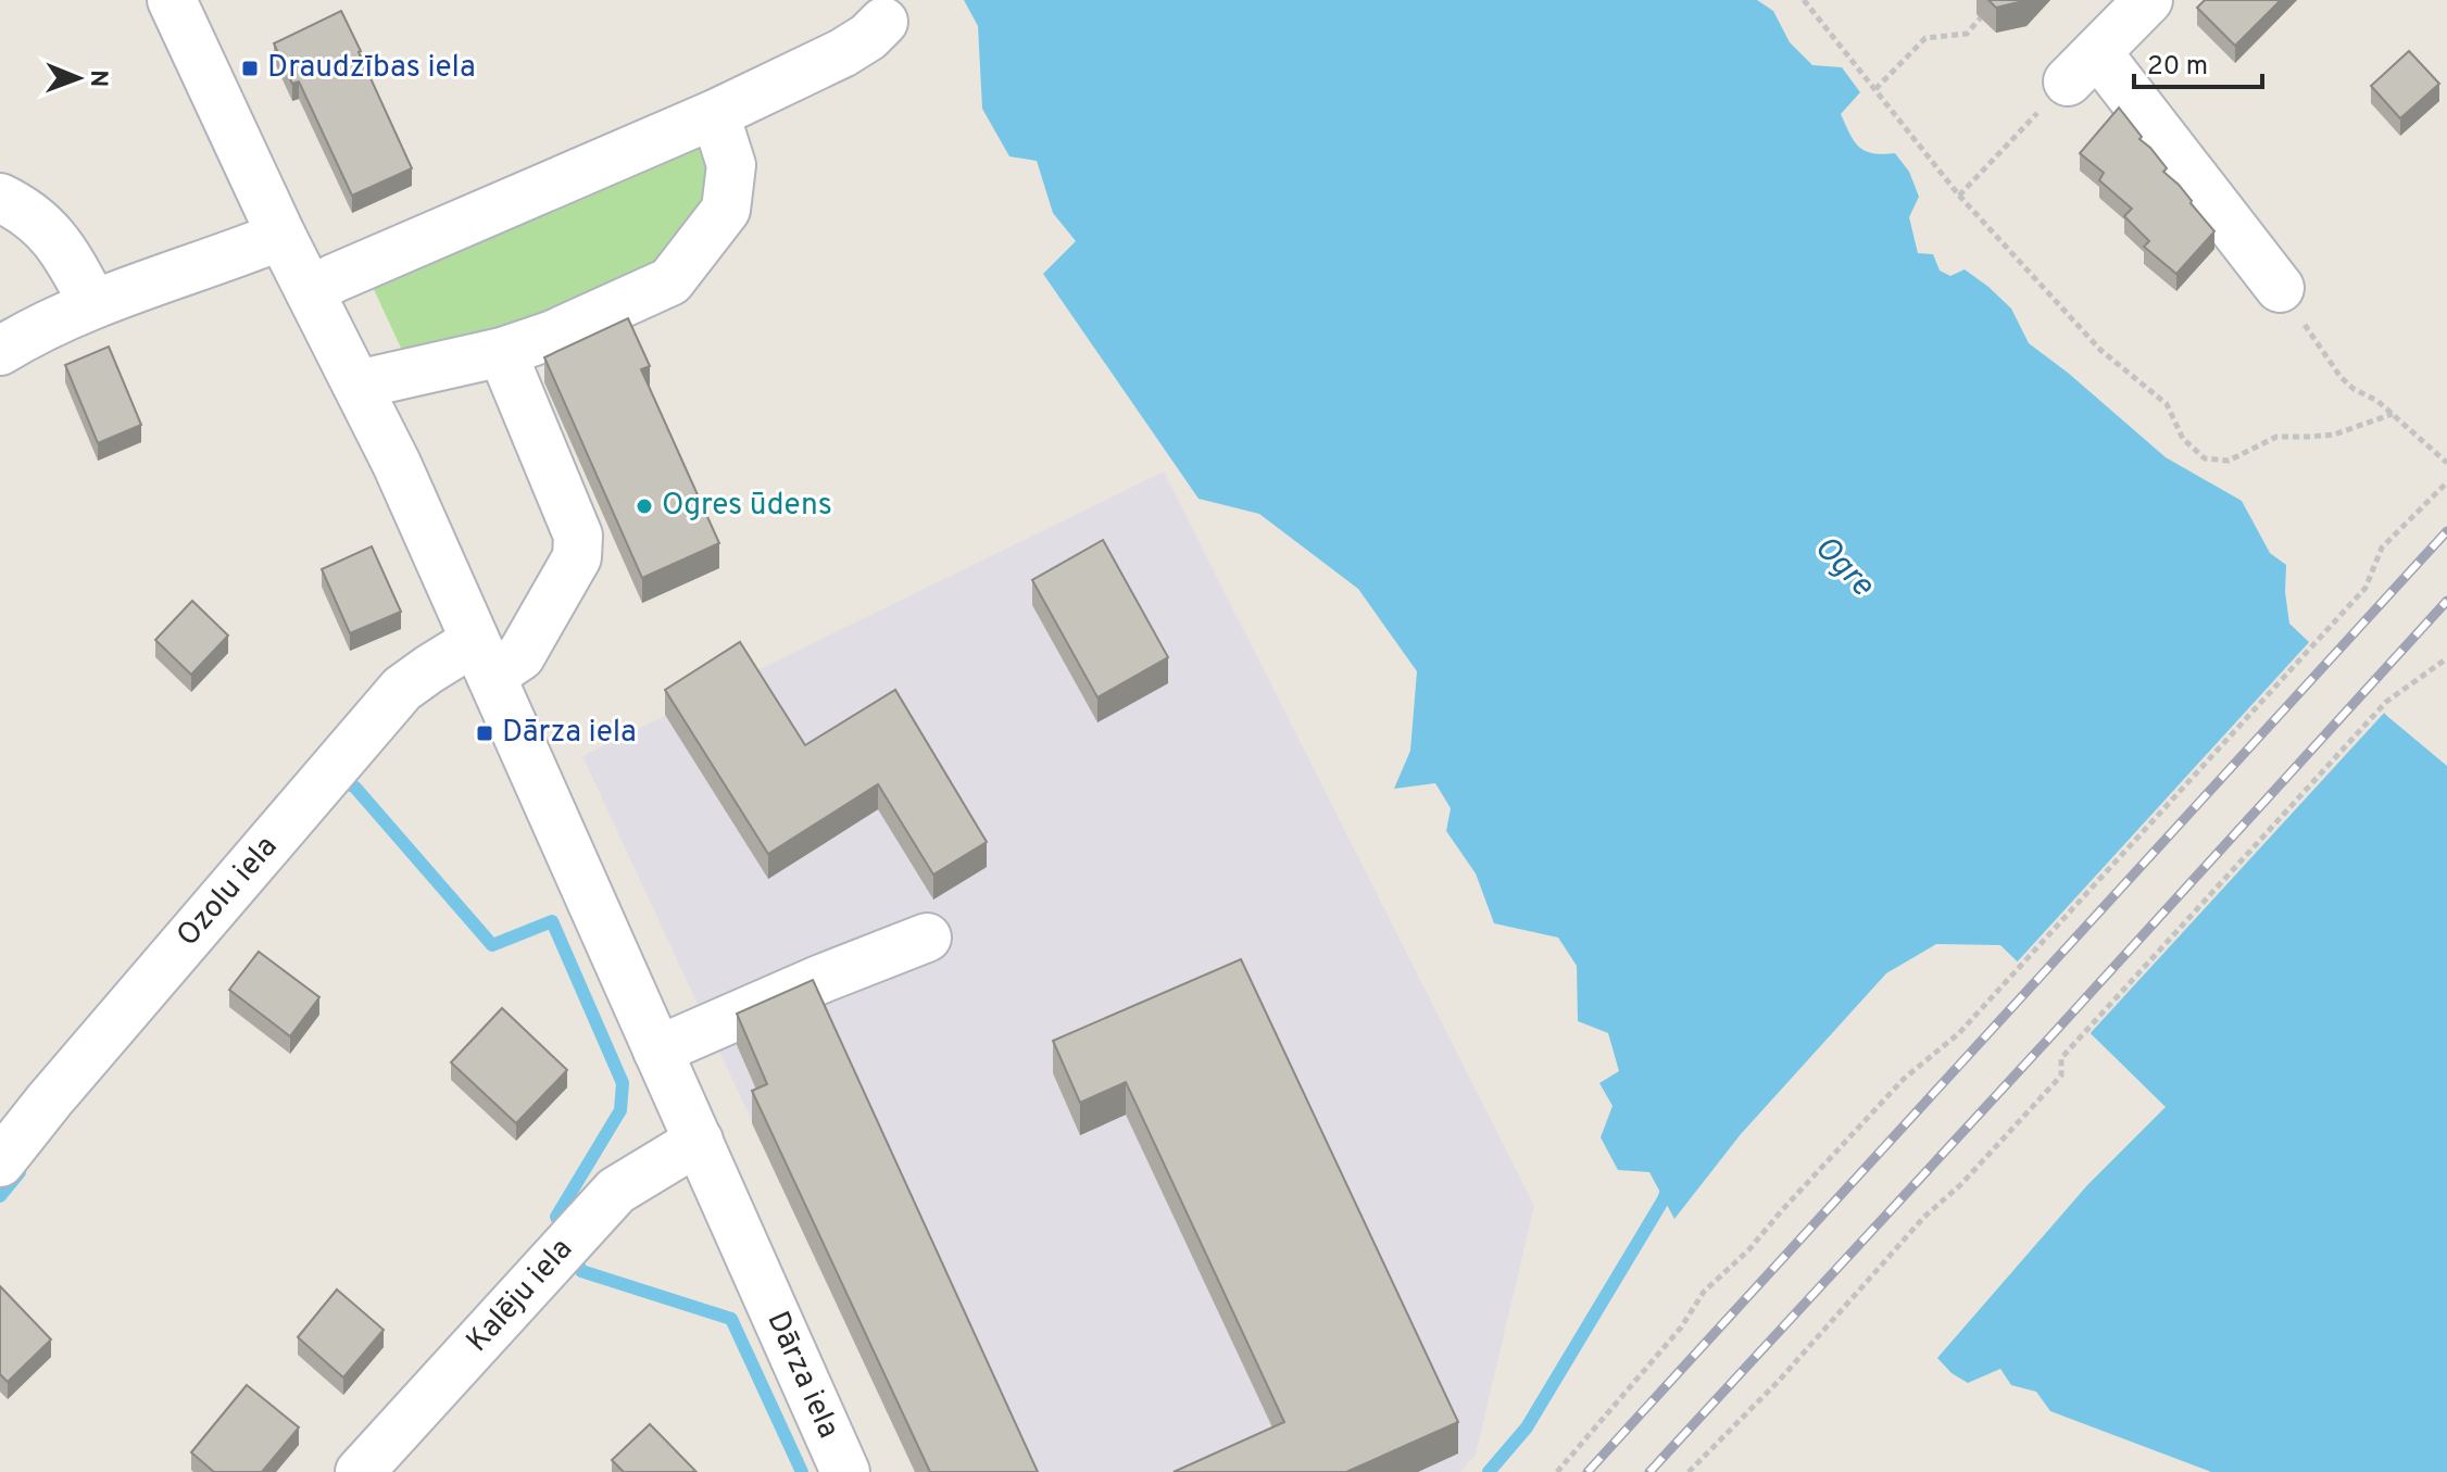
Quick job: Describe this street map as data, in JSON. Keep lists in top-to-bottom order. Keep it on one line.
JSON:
{"streets":{"street":["Ozolu iela","Kalēju iela","Dārza iela"]},"crossings":[["Ozolu iela","Dārza iela"],["Kalēju iela","Dārza iela"]],"water":["Ogre"],"places":{"transit":["Draudzības iela","Dārza iela"],"other":["Ogres ūdens"]},"scale_bar":"20 m","north":"right"}
